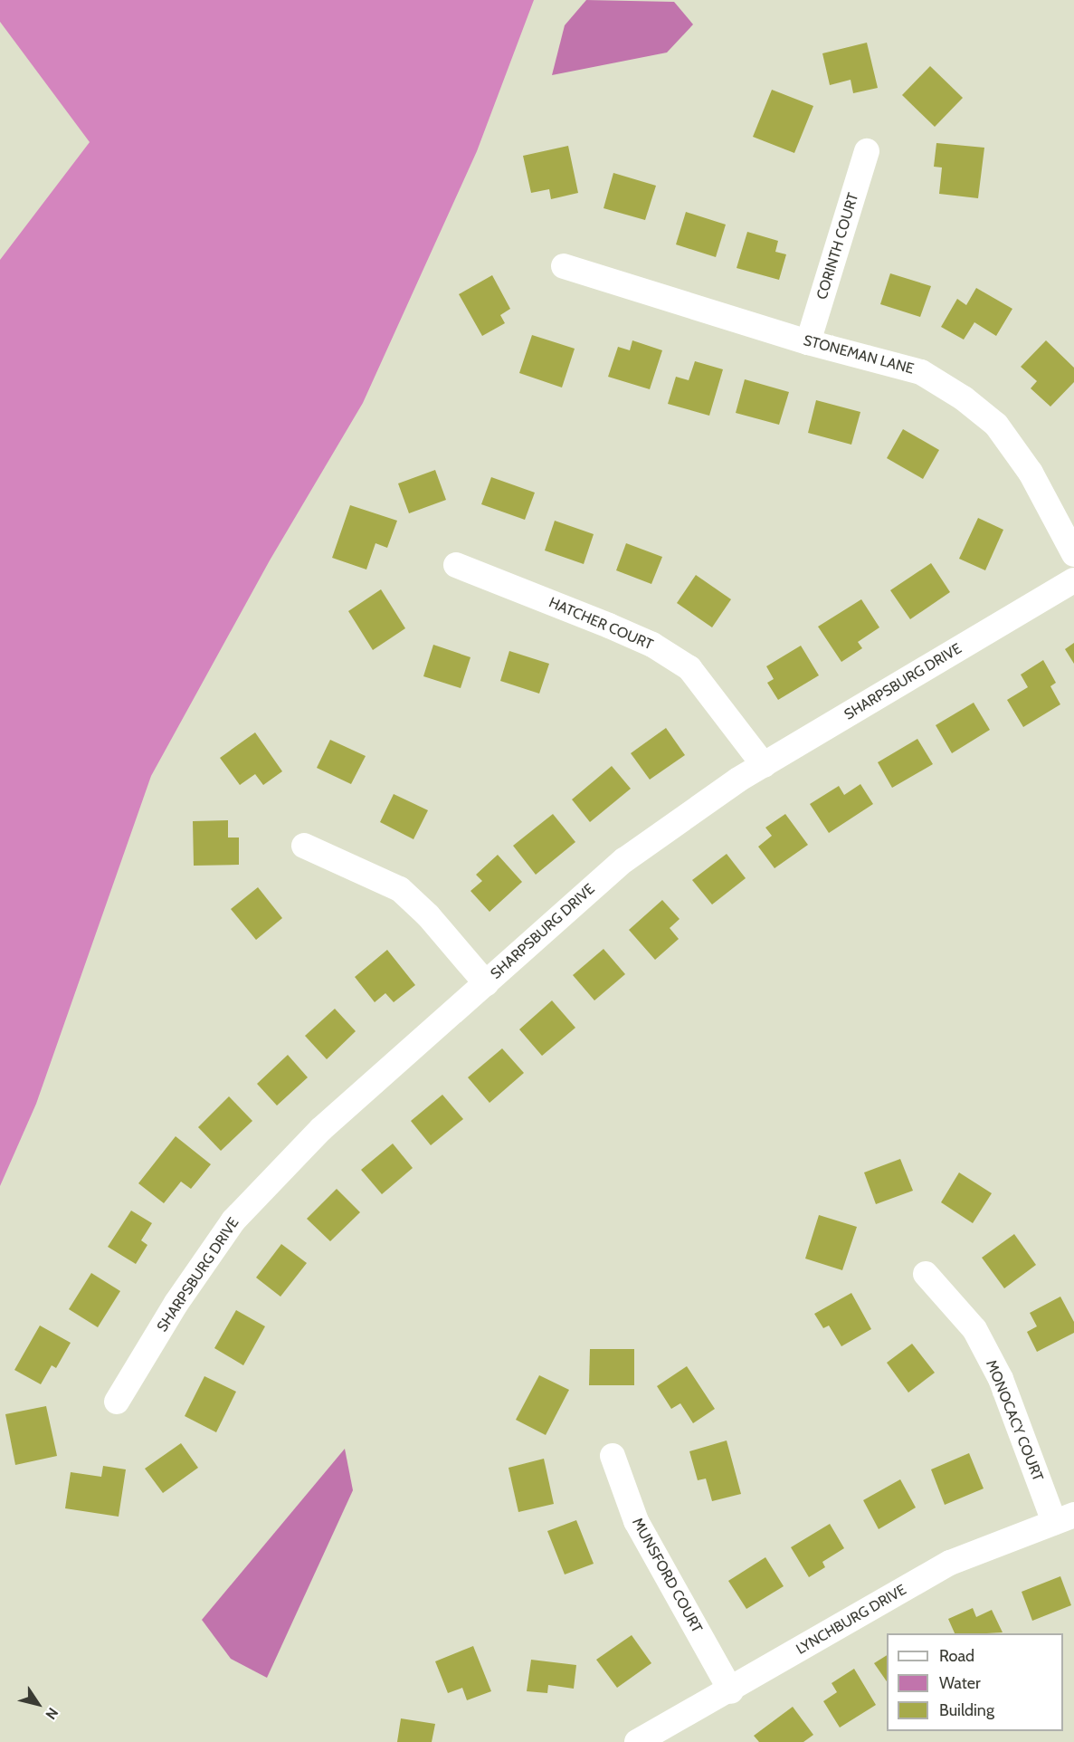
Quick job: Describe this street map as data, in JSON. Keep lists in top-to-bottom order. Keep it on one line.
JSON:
{"streets":{"street":["CORINTH COURT","STONEMAN LANE","HATCHER COURT","SHARPSBURG DRIVE","MONOCACY COURT","MUNSFORD COURT","LYNCHBURG DRIVE"]},"crossings":[["CORINTH COURT","STONEMAN LANE"],["HATCHER COURT","SHARPSBURG DRIVE"],["MONOCACY COURT","LYNCHBURG DRIVE"],["MUNSFORD COURT","LYNCHBURG DRIVE"]],"legend":["Road","Water","Building"],"north":"bottom right"}
